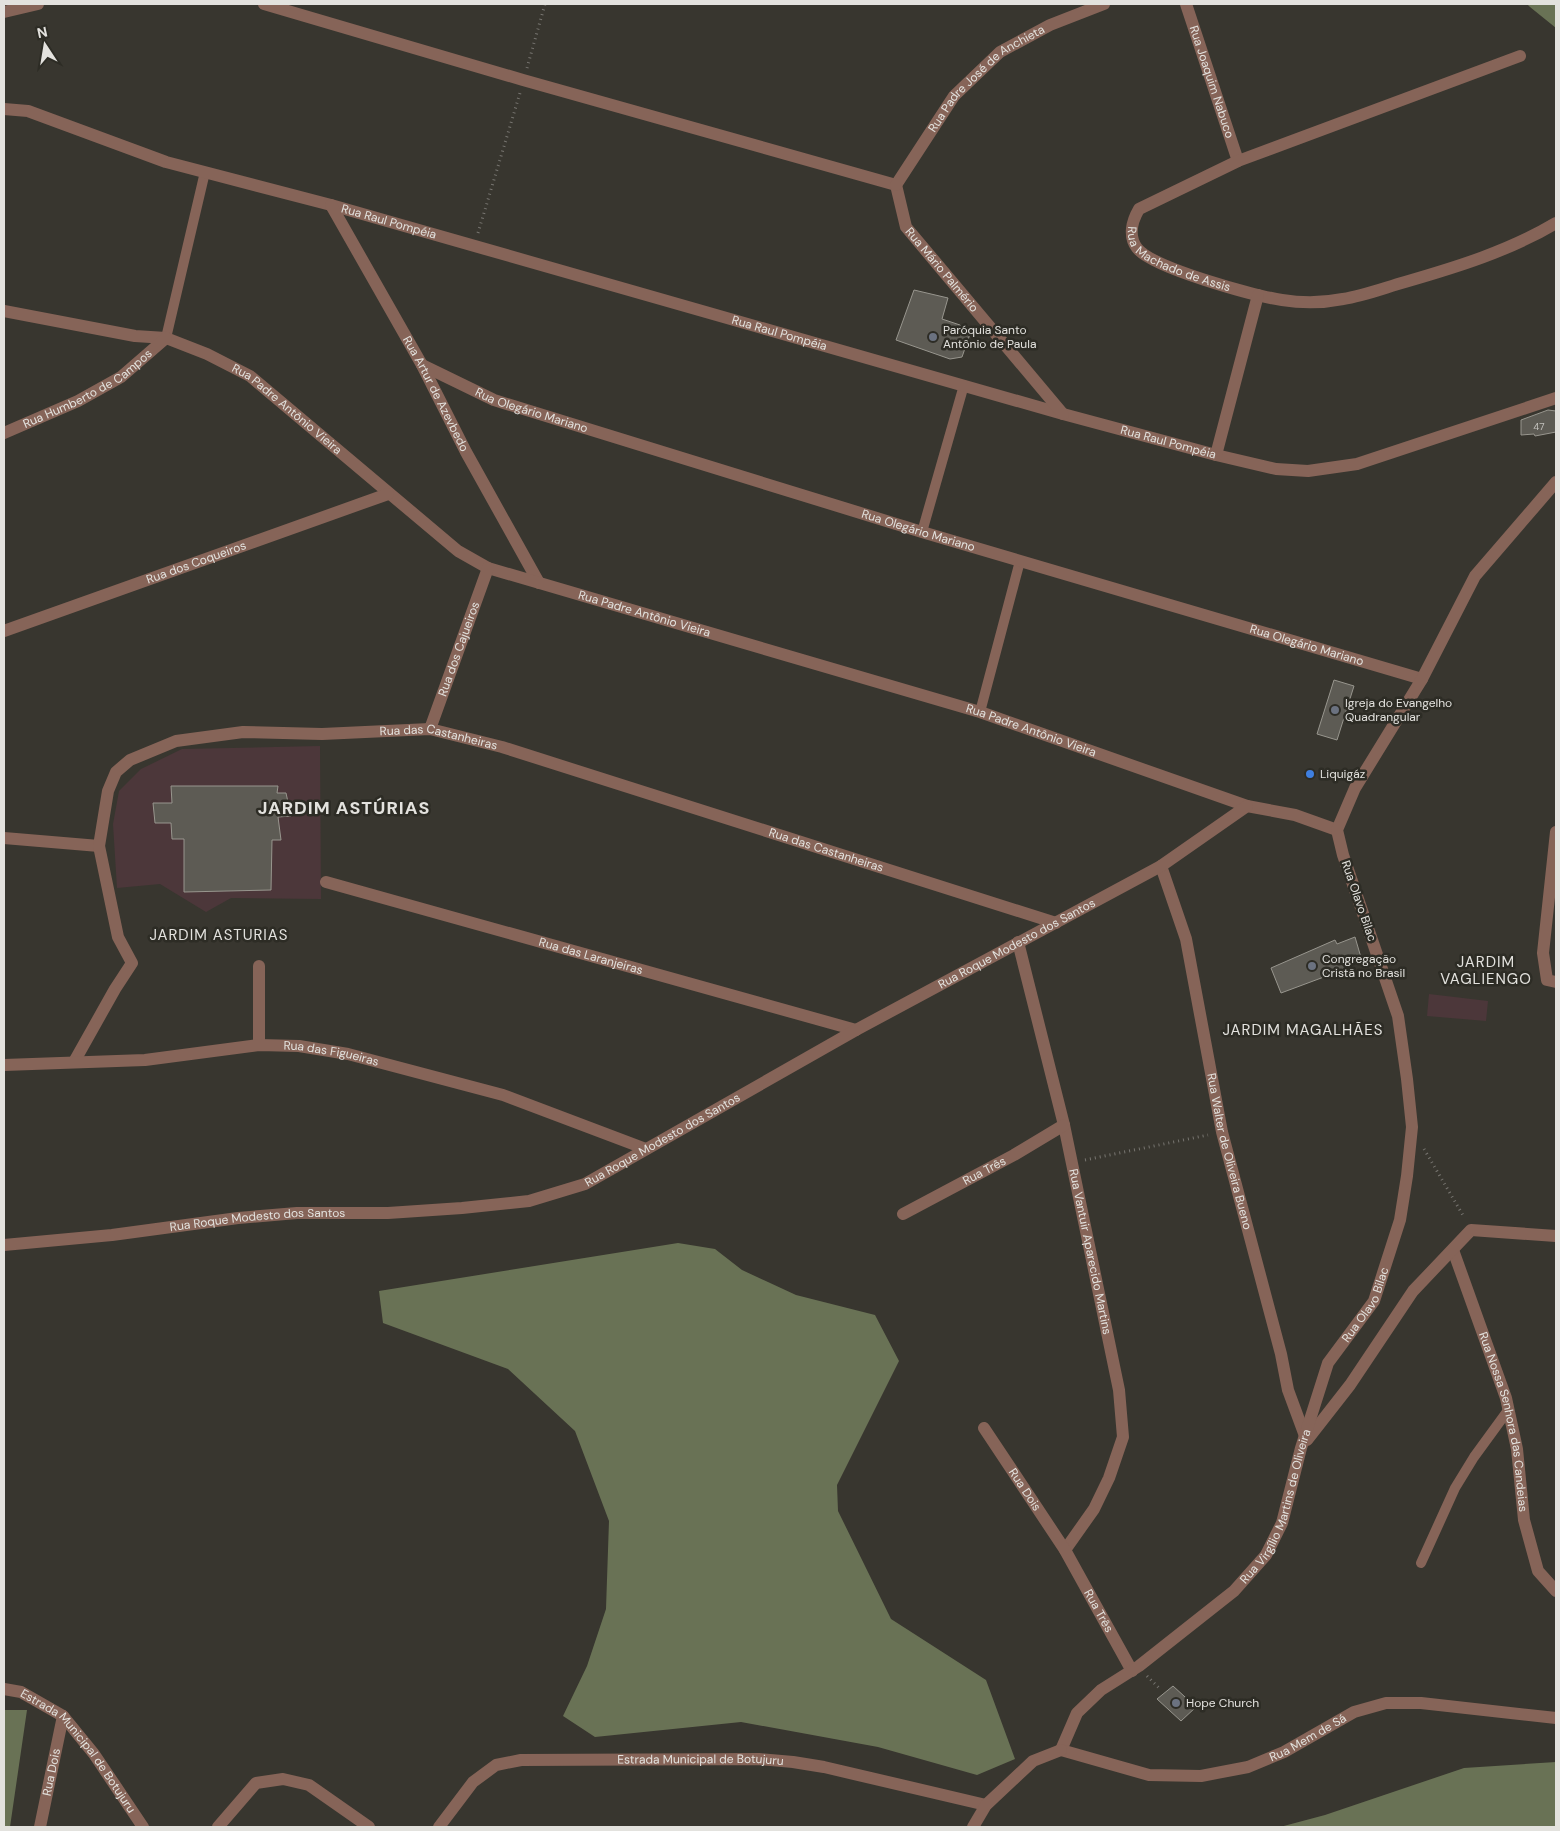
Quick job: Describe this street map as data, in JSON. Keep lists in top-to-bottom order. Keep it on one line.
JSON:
{"streets":{"street":["Rua Padre José de Anchieta","Rua Joaquim Nabuco","Rua Raul Pompéia","Rua Machado de Assis","Rua Mário Palmério","Rua Humberto de Campos","Rua Artur de Azevbedo","Rua Padre Antônio Vieira","Rua Olegário Mariano","Rua dos Coqueiros","Rua dos Cajueiros","Rua das Castanheiras","Rua Olavo Bilac","Rua Roque Modesto dos Santos","Rua das Laranjeiras","Rua das Figueiras","Rua Walter de Oliveira Bueno","Rua Três","Rua Vantuir Aparecido Martins","Rua Nossa Senhora das Candeias","Rua Dois","Rua Virgílio Martins de Oliveira","Rua Mem de Sá","Estrada Municipal de Botujuru"]},"crossings":[["Rua Padre José de Anchieta","Rua Mário Palmério"],["Rua Joaquim Nabuco","Rua Machado de Assis"],["Rua Raul Pompéia","Rua Mário Palmério"],["Rua Raul Pompéia","Rua Artur de Azevbedo"],["Rua Humberto de Campos","Rua Padre Antônio Vieira"],["Rua Artur de Azevbedo","Rua Padre Antônio Vieira"],["Rua Artur de Azevbedo","Rua Olegário Mariano"],["Rua Padre Antônio Vieira","Rua dos Coqueiros"],["Rua Padre Antônio Vieira","Rua dos Cajueiros"],["Rua Padre Antônio Vieira","Rua Olavo Bilac"],["Rua Padre Antônio Vieira","Rua Roque Modesto dos Santos"],["Rua dos Cajueiros","Rua das Castanheiras"],["Rua das Castanheiras","Rua Roque Modesto dos Santos"],["Rua das Castanheiras","Rua das Figueiras"],["Rua Olavo Bilac","Rua Walter de Oliveira Bueno"],["Rua Olavo Bilac","Rua Virgílio Martins de Oliveira"],["Rua Roque Modesto dos Santos","Rua das Laranjeiras"],["Rua Roque Modesto dos Santos","Rua das Figueiras"],["Rua Roque Modesto dos Santos","Rua Walter de Oliveira Bueno"],["Rua Roque Modesto dos Santos","Rua Vantuir Aparecido Martins"],["Rua Walter de Oliveira Bueno","Rua Virgílio Martins de Oliveira"],["Rua Três","Rua Vantuir Aparecido Martins"],["Rua Três","Rua Dois"],["Rua Três","Rua Virgílio Martins de Oliveira"],["Rua Vantuir Aparecido Martins","Rua Dois"],["Rua Nossa Senhora das Candeias","Rua Virgílio Martins de Oliveira"],["Rua Dois","Estrada Municipal de Botujuru"],["Rua Virgílio Martins de Oliveira","Rua Mem de Sá"]],"districts":["JARDIM ASTÚRIAS","JARDIM ASTURIAS","JARDIM VAGLIENGO","JARDIM MAGALHÃES"],"places":["Paróquia Santo Antônio de Paula","Igreja do Evangelho Quadrangular","Liquigáz","Congregação Cristã no Brasil","Hope Church"],"house_numbers":["47"],"north":"top"}
